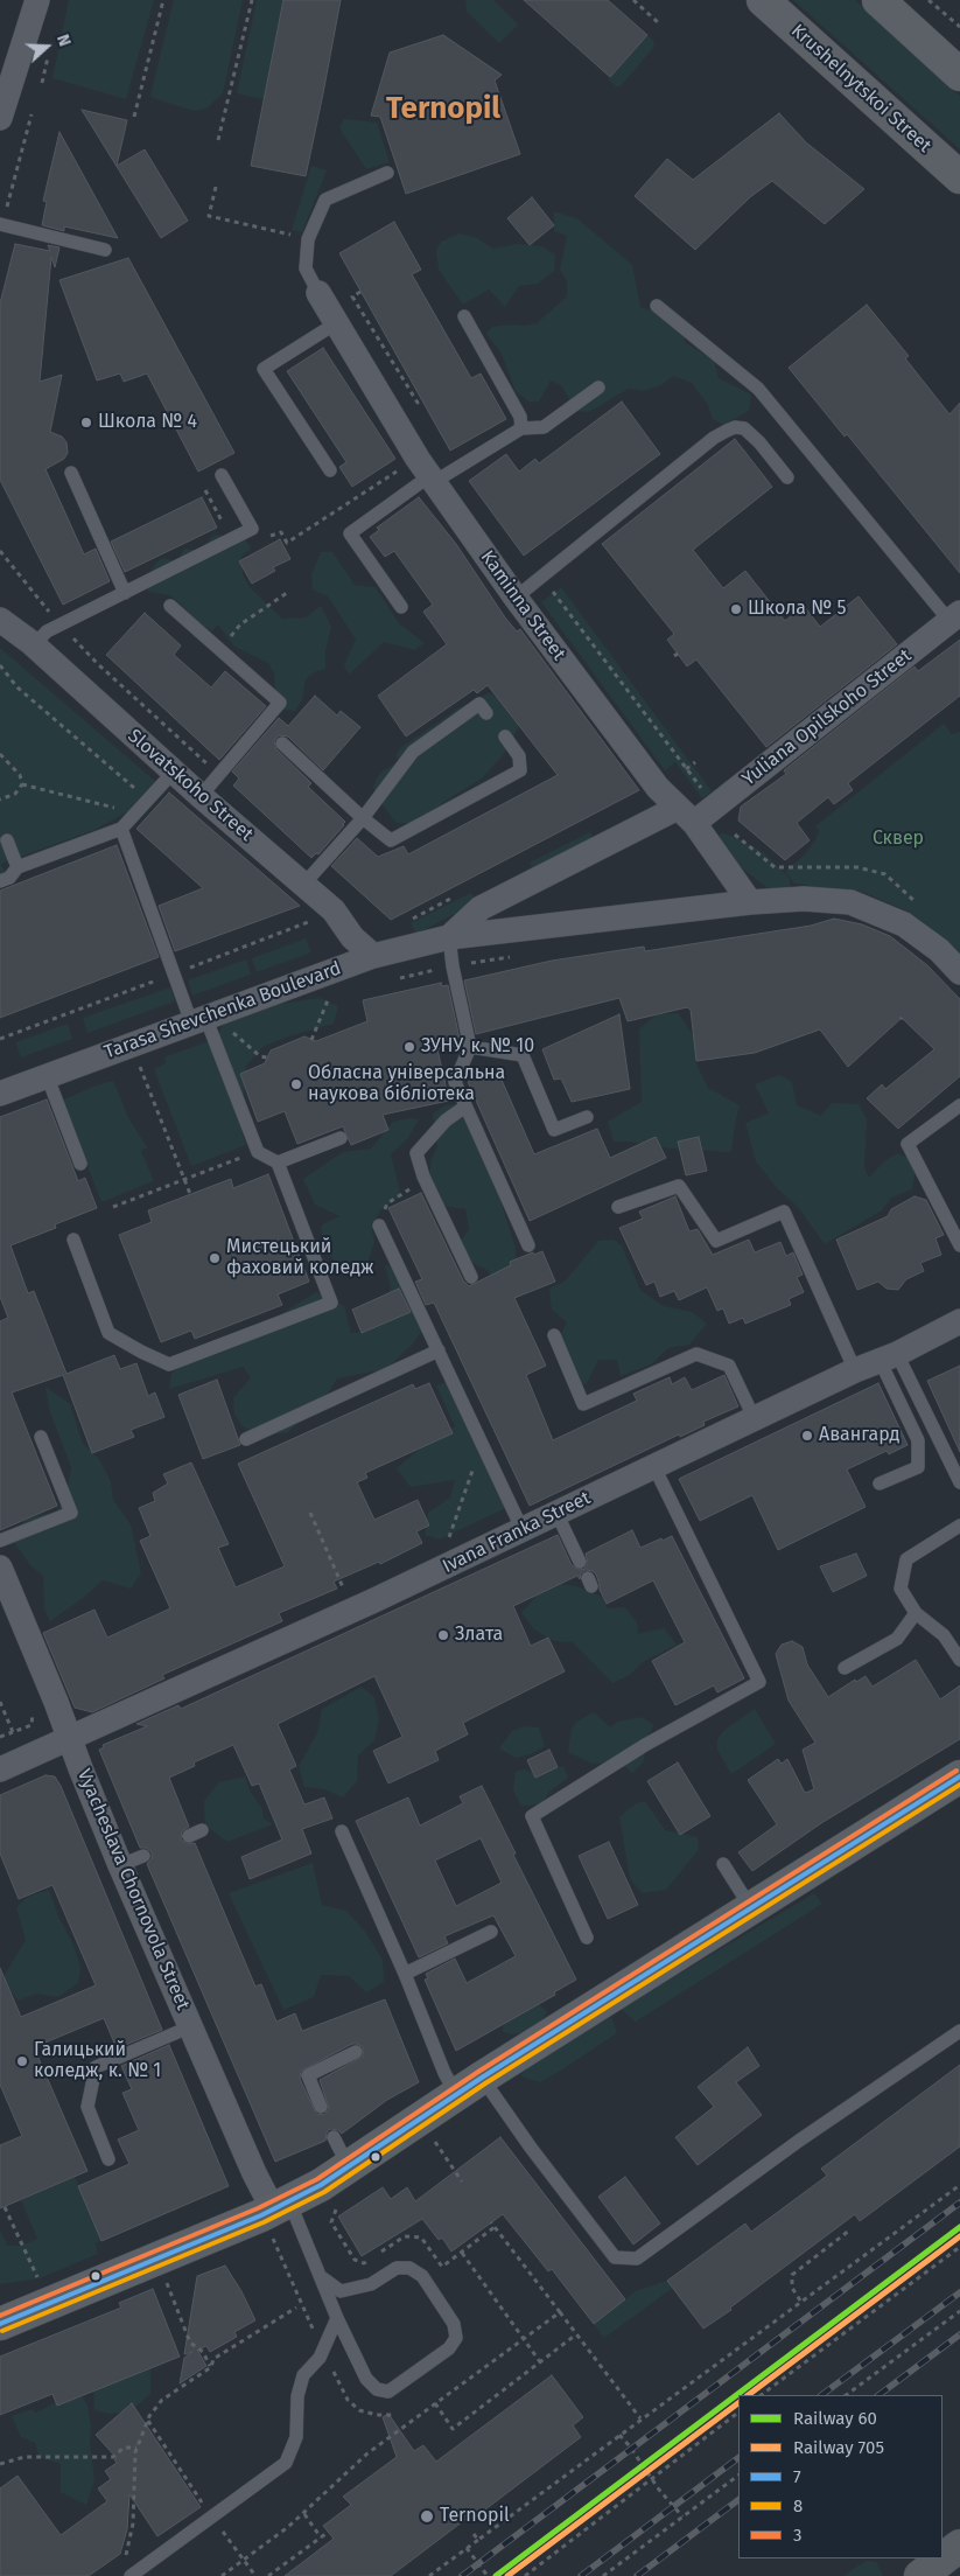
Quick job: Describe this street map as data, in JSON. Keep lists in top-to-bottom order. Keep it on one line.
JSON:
{"streets":{"main road":["Krushelnytskoi Street"],"street":["Kaminna Street","Yuliana Opilskoho Street","Slovatskoho Street","Tarasa Shevchenka Boulevard","Ivana Franka Street","Vyacheslava Chornovola Street"]},"crossings":[["Kaminna Street","Yuliana Opilskoho Street"],["Kaminna Street","Tarasa Shevchenka Boulevard"],["Slovatskoho Street","Tarasa Shevchenka Boulevard"],["Ivana Franka Street","Vyacheslava Chornovola Street"]],"districts":["Ternopil"],"parks":["Сквер"],"places":["Школа № 4","Школа № 5","ЗУНУ, к. № 10","Обласна універсальна наукова бібліотека","Мистецький фаховий коледж","Авангард","Злата","Галицький коледж, к. № 1","Ternopil"],"lines":["transit line 3","transit line 7","transit line 8","rail line 60","rail line 705"],"legend":["Railway 60","Railway 705","7","8","3"],"north":"right"}
